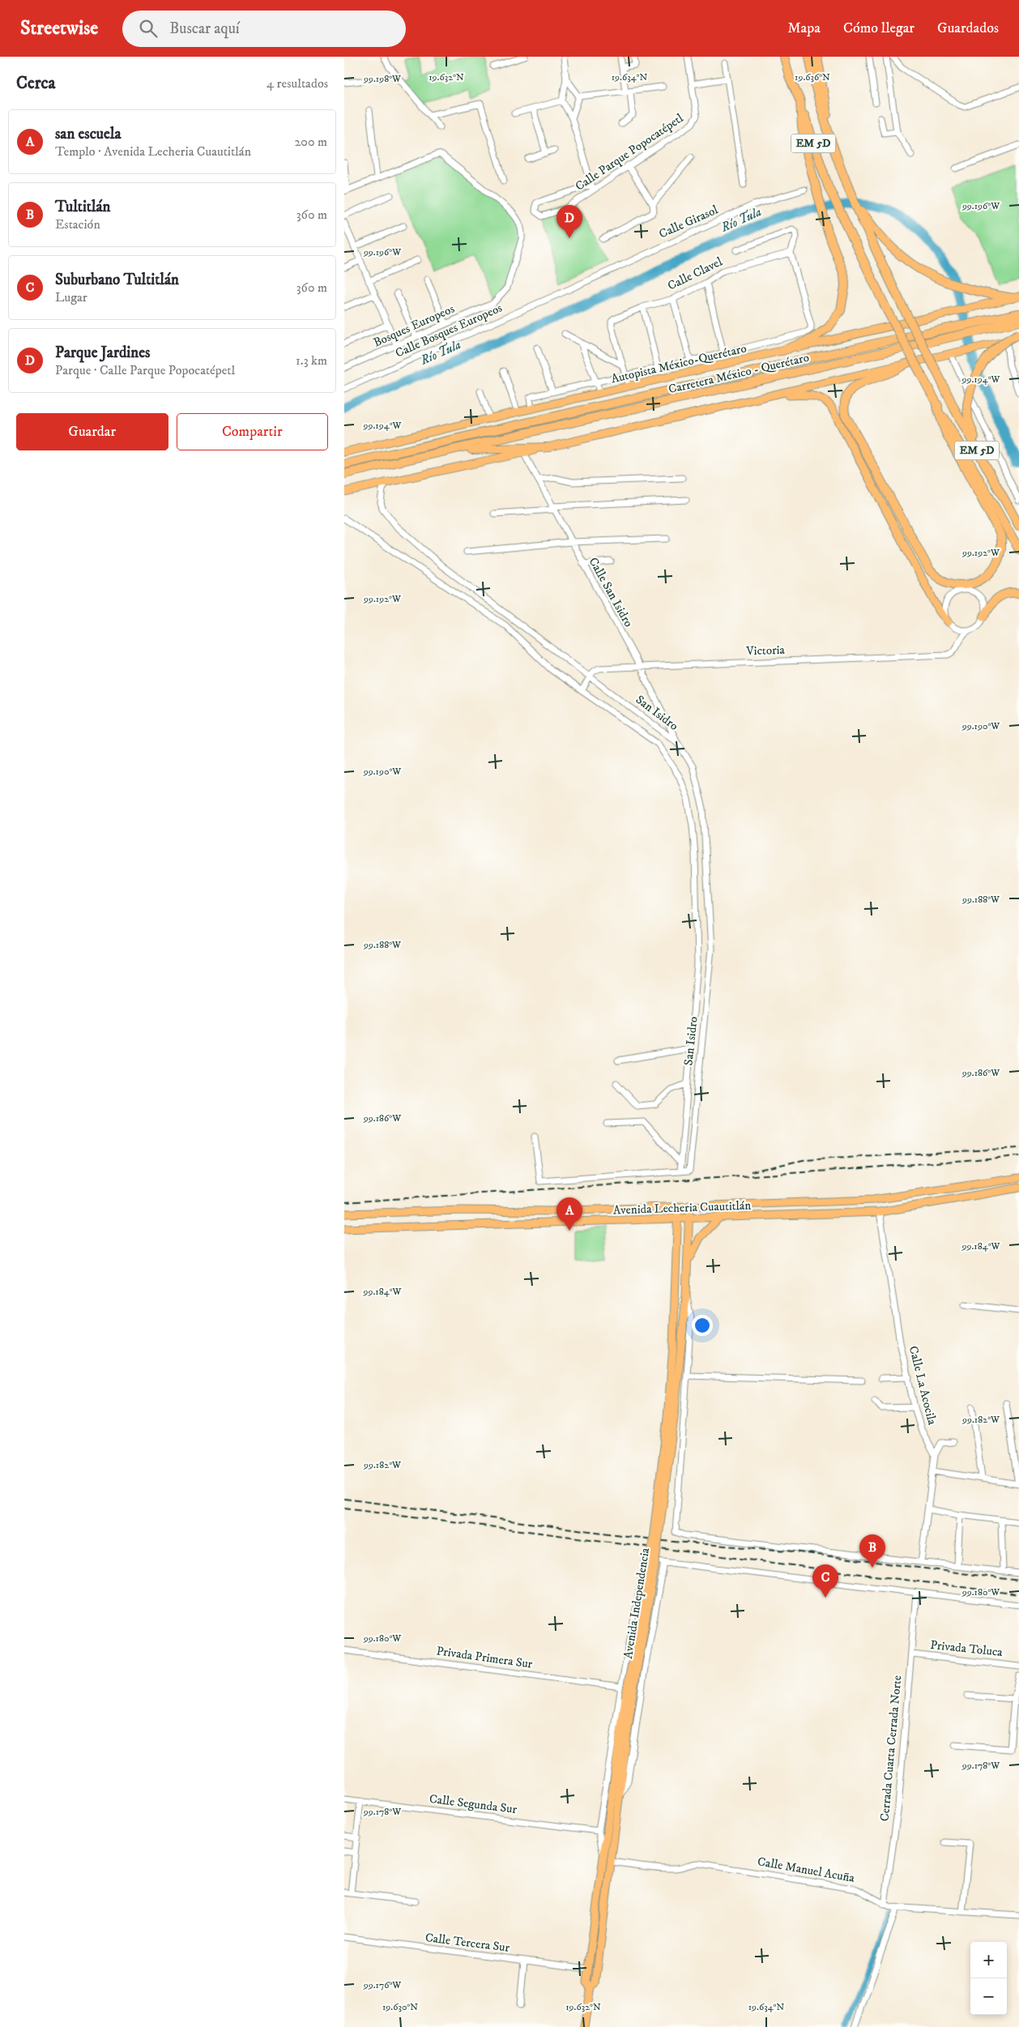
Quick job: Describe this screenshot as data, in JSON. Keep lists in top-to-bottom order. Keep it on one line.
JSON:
{"streets":{"highway":["EM 5D","Carretera México - Querétaro"],"main road":["Autopista México-Querétaro","Avenida Lecheria Cuautitlán","Avenida Independencia"],"street":["Calle Parque Popocatépetl","Calle Girasol","Calle Clavel","Bosques Europeos","Calle Bosques Europeos","Calle San Isidro","Victoria","San Isidro","Calle La Acocila","Privada Toluca","Privada Primera Sur","Cerrada Cuarta Cerrada Norte","Calle Segunda Sur","Calle Manuel Acuña","Calle Tercera Sur"]},"crossings":[["Calle Girasol","Calle Bosques Europeos"],["Calle San Isidro","Victoria"],["Calle San Isidro","San Isidro"],["Victoria","San Isidro"],["Avenida Lecheria Cuautitlán","Calle La Acocila"],["Avenida Lecheria Cuautitlán","Avenida Independencia"],["Avenida Independencia","Calle Manuel Acuña"],["Avenida Independencia","Calle Tercera Sur"],["Privada Toluca","Cerrada Cuarta Cerrada Norte"],["Cerrada Cuarta Cerrada Norte","Calle Manuel Acuña"]],"water":["Río Tula"],"page":{"header":"Streetwise","search":"Buscar aquí","nav":["Mapa","Cómo llegar","Guardados"],"heading":["Cerca","4 resultados"],"list":[{"mark":"A","name":"san escuela","note":"Templo · Avenida Lecheria Cuautitlán","value":"200 m"},{"mark":"B","name":"Tultitlán","note":"Estación","value":"360 m"},{"mark":"C","name":"Suburbano Tultitlán","note":"Lugar","value":"360 m"},{"mark":"D","name":"Parque Jardines","note":"Parque · Calle Parque Popocatépetl","value":"1.3 km"}],"pins":["D","A","B","C"],"buttons":["Guardar","Compartir"],"map_buttons":["+","−"]},"coordinates":["19.632°N","19.634°N","19.636°N","99.198°W","99.196°W","99.194°W","99.192°W","99.190°W","99.188°W","99.186°W","99.184°W","99.182°W","99.180°W","99.178°W","99.176°W","19.630°N"]}
